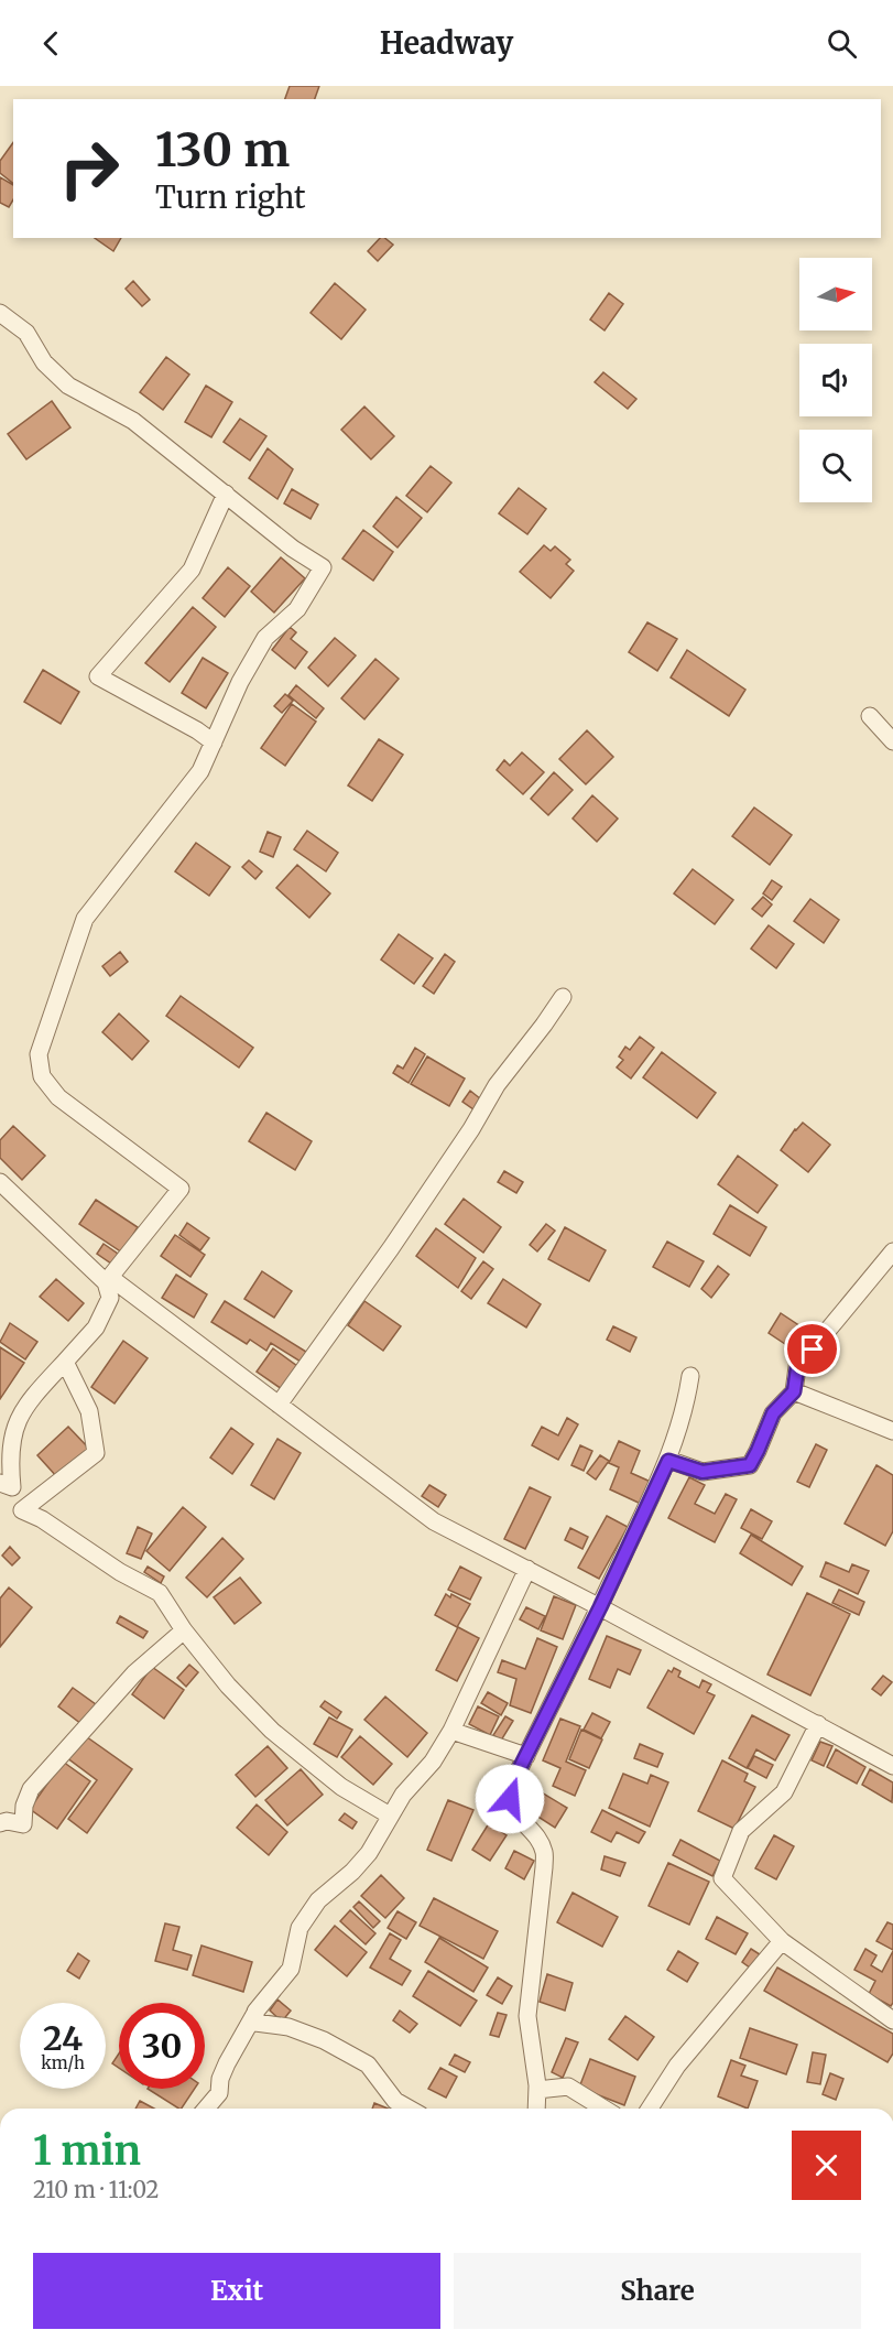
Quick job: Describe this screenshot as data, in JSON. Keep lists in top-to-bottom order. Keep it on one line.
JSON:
{"north":"right","page":{"header":"Headway","turn":["130 m","Turn right"],"speed":"24 km/h","limit":"30","heading":["1 min","210 m · 11:02"],"buttons":["Exit","Share"]}}
